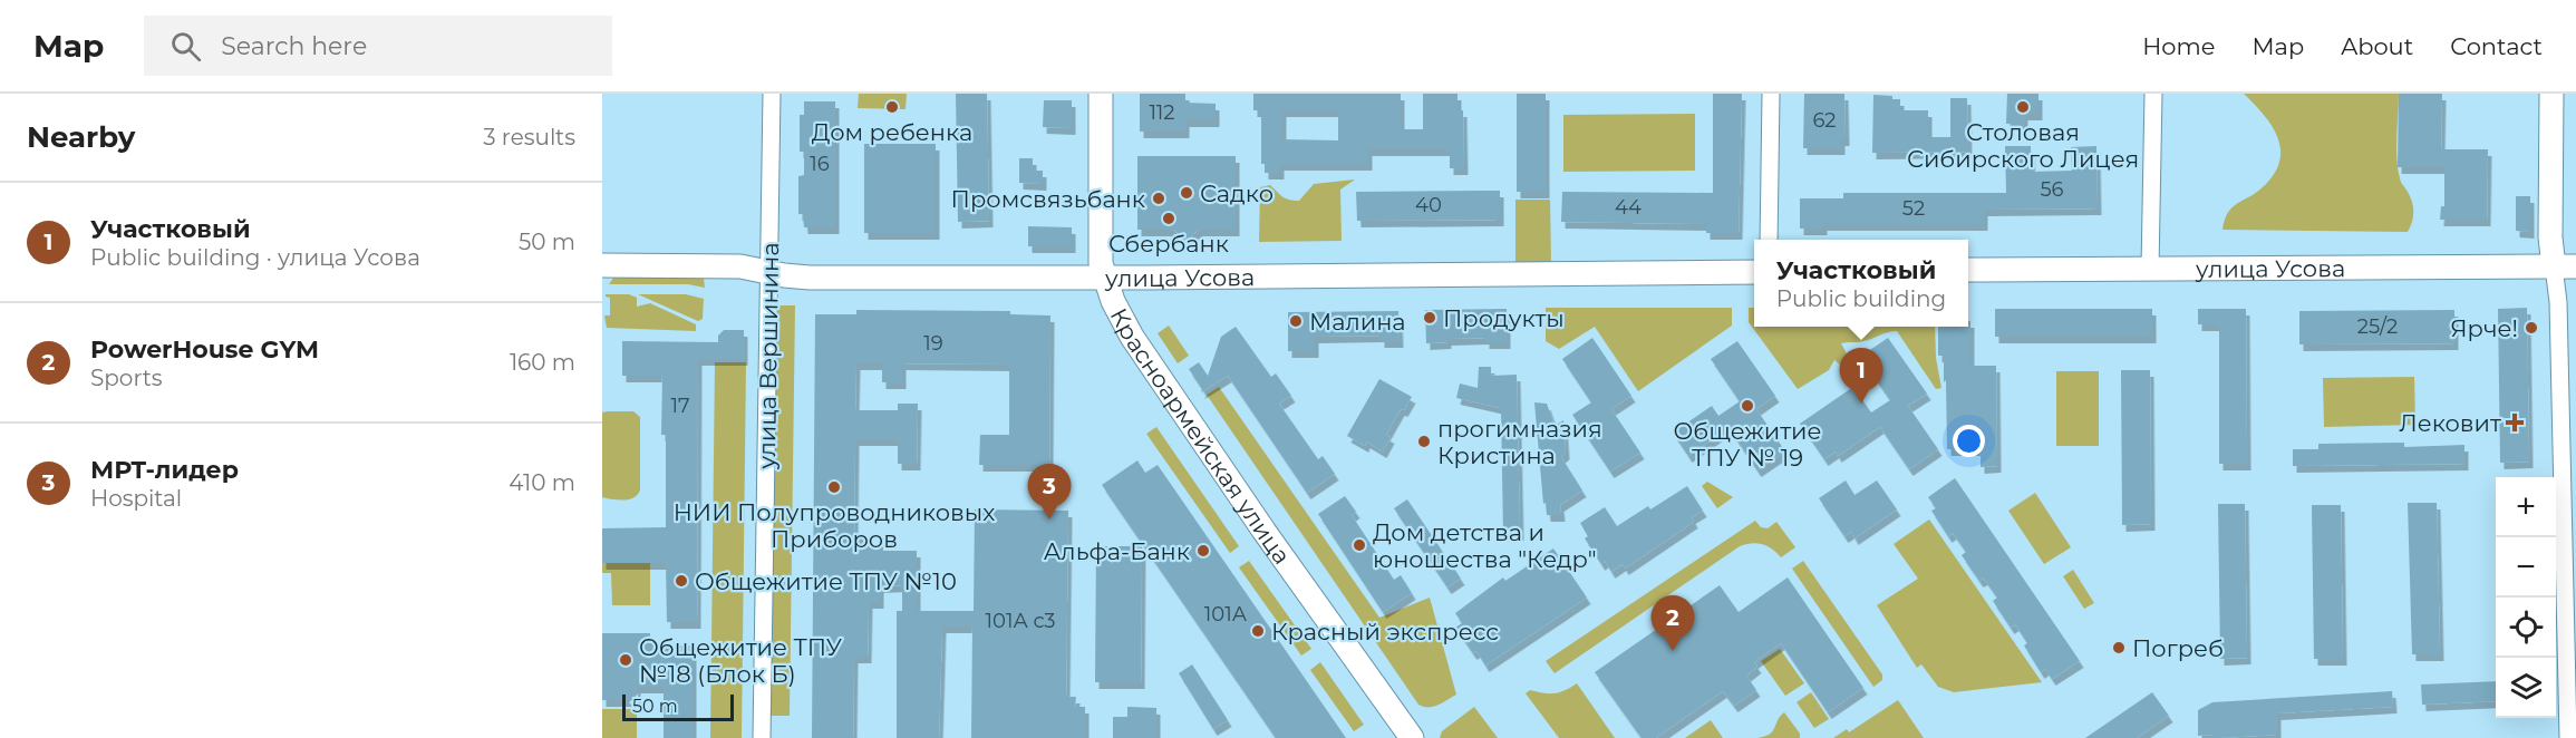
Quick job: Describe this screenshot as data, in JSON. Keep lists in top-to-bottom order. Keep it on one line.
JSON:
{"streets":{"main road":["улица Усова","Красноармейская улица"],"street":["улица Вершинина"]},"crossings":[["улица Усова","улица Вершинина"],["улица Усова","Красноармейская улица"]],"places":{"other":["Дом ребенка","Столовая Сибирского Лицея","Садко","Промсвязьбанк","Сбербанк","Продукты","Малина","Ярче!","Общежитие ТПУ № 19","прогимназия Кристина","НИИ Полупроводниковых Приборов","Дом детства и юношества \"Кедр\"","Альфа-Банк","Общежитие ТПУ №10","Красный экспресс","Погреб","Общежитие ТПУ №18 (Блок Б)"],"health":["Лековит"]},"house_numbers":["112","62","16","56","40","44","52","25/2","19","17","101А","101А с3"],"scale_bar":"50 m","page":{"header":"Map","search":"Search here","nav":["Home","Map","About","Contact"],"heading":["Nearby","3 results"],"list":[{"mark":"1","name":"Участковый","note":"Public building · улица Усова","value":"50 m"},{"mark":"2","name":"PowerHouse GYM","note":"Sports","value":"160 m"},{"mark":"3","name":"МРТ-лидер","note":"Hospital","value":"410 m"}],"popup":["Участковый","Public building"],"pins":["1","3","2"],"map_buttons":["+","−"],"scale":"50 m"}}
